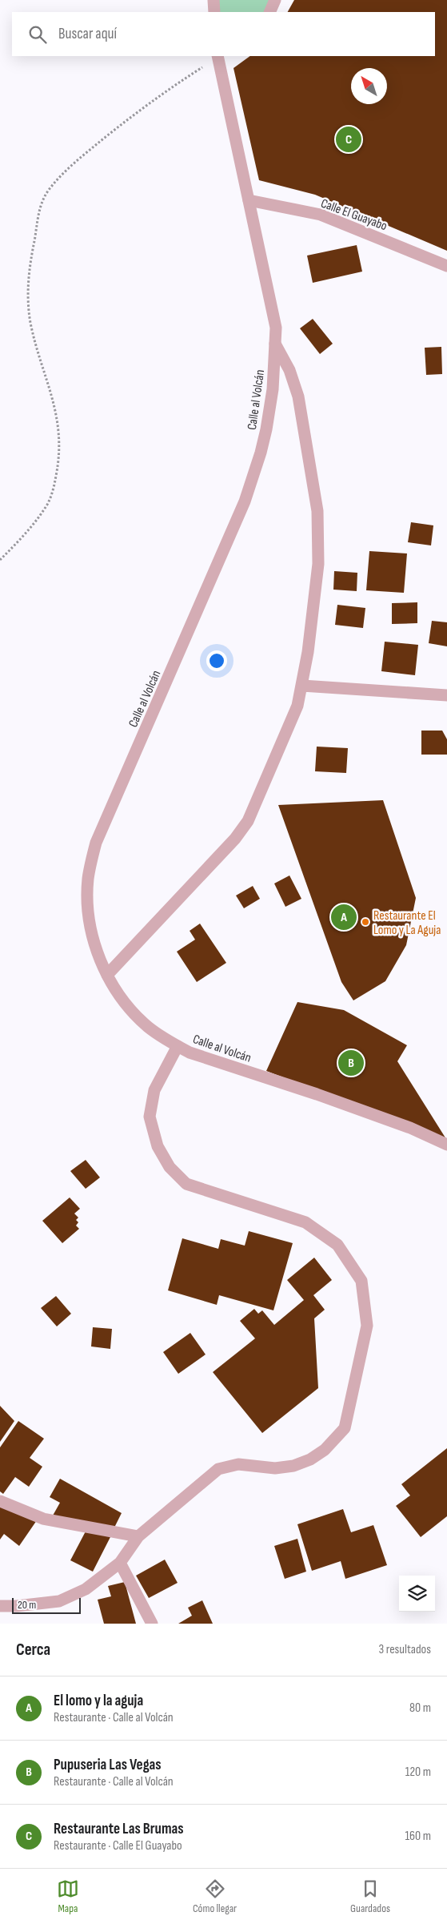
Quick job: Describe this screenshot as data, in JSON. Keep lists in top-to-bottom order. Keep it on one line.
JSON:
{"streets":{"street":["Calle El Guayabo","Calle al Volcán"]},"crossings":[["Calle El Guayabo","Calle al Volcán"]],"places":["Restaurante El Lomo y La Aguja"],"scale_bar":"20 m","north":"top left","page":{"search":"Buscar aquí","pins":["C","A","B"],"scale":"20 m","heading":["Cerca","3 resultados"],"list":[{"mark":"A","name":"El lomo y la aguja","note":"Restaurante · Calle al Volcán","value":"80 m"},{"mark":"B","name":"Pupuseria Las Vegas","note":"Restaurante · Calle al Volcán","value":"120 m"},{"mark":"C","name":"Restaurante Las Brumas","note":"Restaurante · Calle El Guayabo","value":"160 m"}],"nav":["Mapa","Cómo llegar","Guardados"]}}
